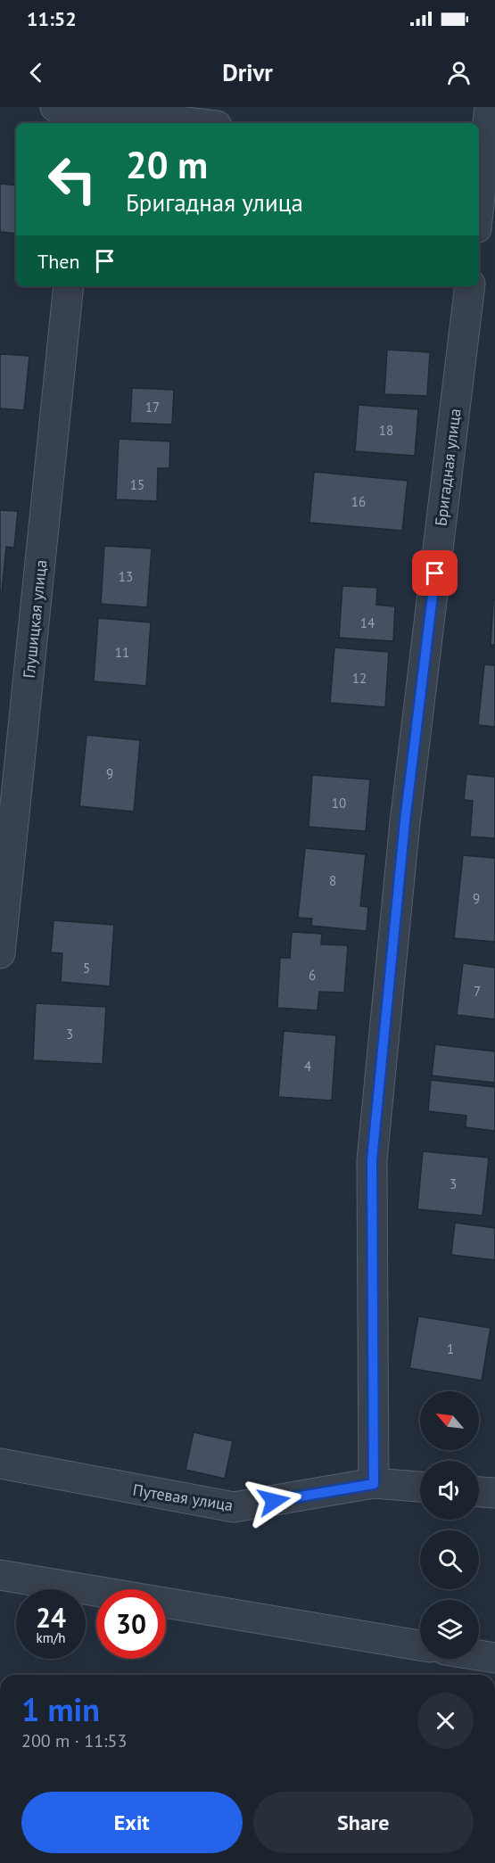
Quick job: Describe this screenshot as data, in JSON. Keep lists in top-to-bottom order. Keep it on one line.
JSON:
{"streets":{"street":["Бригадная улица","Глушицкая улица","Путевая улица"]},"crossings":[["Бригадная улица","Путевая улица"]],"house_numbers":["17","18","15","16","13","14","11","12","9","10","8","9","5","6","7","3","4","3","1"],"north":"top left","page":{"status":"11:52","header":"Drivr","turn":["20 m","Бригадная улица"],"then":"Then","speed":"24 km/h","limit":"30","heading":["1 min","200 m · 11:53"],"buttons":["Exit","Share"]}}
